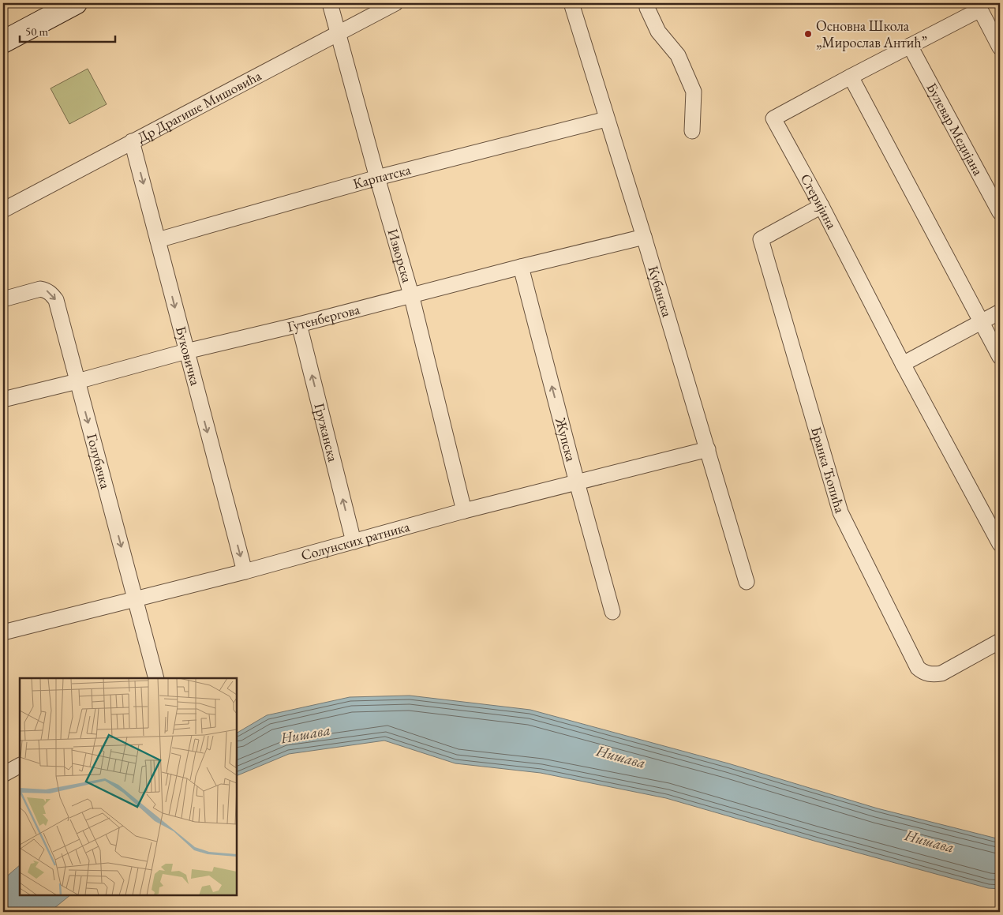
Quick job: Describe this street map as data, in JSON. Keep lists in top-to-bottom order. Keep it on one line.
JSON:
{"streets":{"street":["Др Драгише Мишовића","Булевар Медијана","Карпатска","Стеријина","Изворска","Кубанска","Гутенбергова","Буковичка","Гружанска","Жупска","Голубачка","Бранка Ћопића","Солунских ратника"]},"crossings":[["Др Драгише Мишовића","Изворска"],["Др Драгише Мишовића","Буковичка"],["Булевар Медијана","Стеријина"],["Карпатска","Изворска"],["Карпатска","Кубанска"],["Карпатска","Буковичка"],["Стеријина","Бранка Ћопића"],["Изворска","Гутенбергова"],["Изворска","Солунских ратника"],["Кубанска","Гутенбергова"],["Кубанска","Солунских ратника"],["Гутенбергова","Буковичка"],["Гутенбергова","Гружанска"],["Гутенбергова","Жупска"],["Гутенбергова","Голубачка"],["Буковичка","Солунских ратника"],["Гружанска","Солунских ратника"],["Жупска","Солунских ратника"],["Голубачка","Солунских ратника"]],"one_way":["Буковичка","Гружанска","Жупска","Голубачка"],"water":["Нишава"],"places":["Основна Школа „Мирослав Антић”"],"scale_bar":"50 m"}
